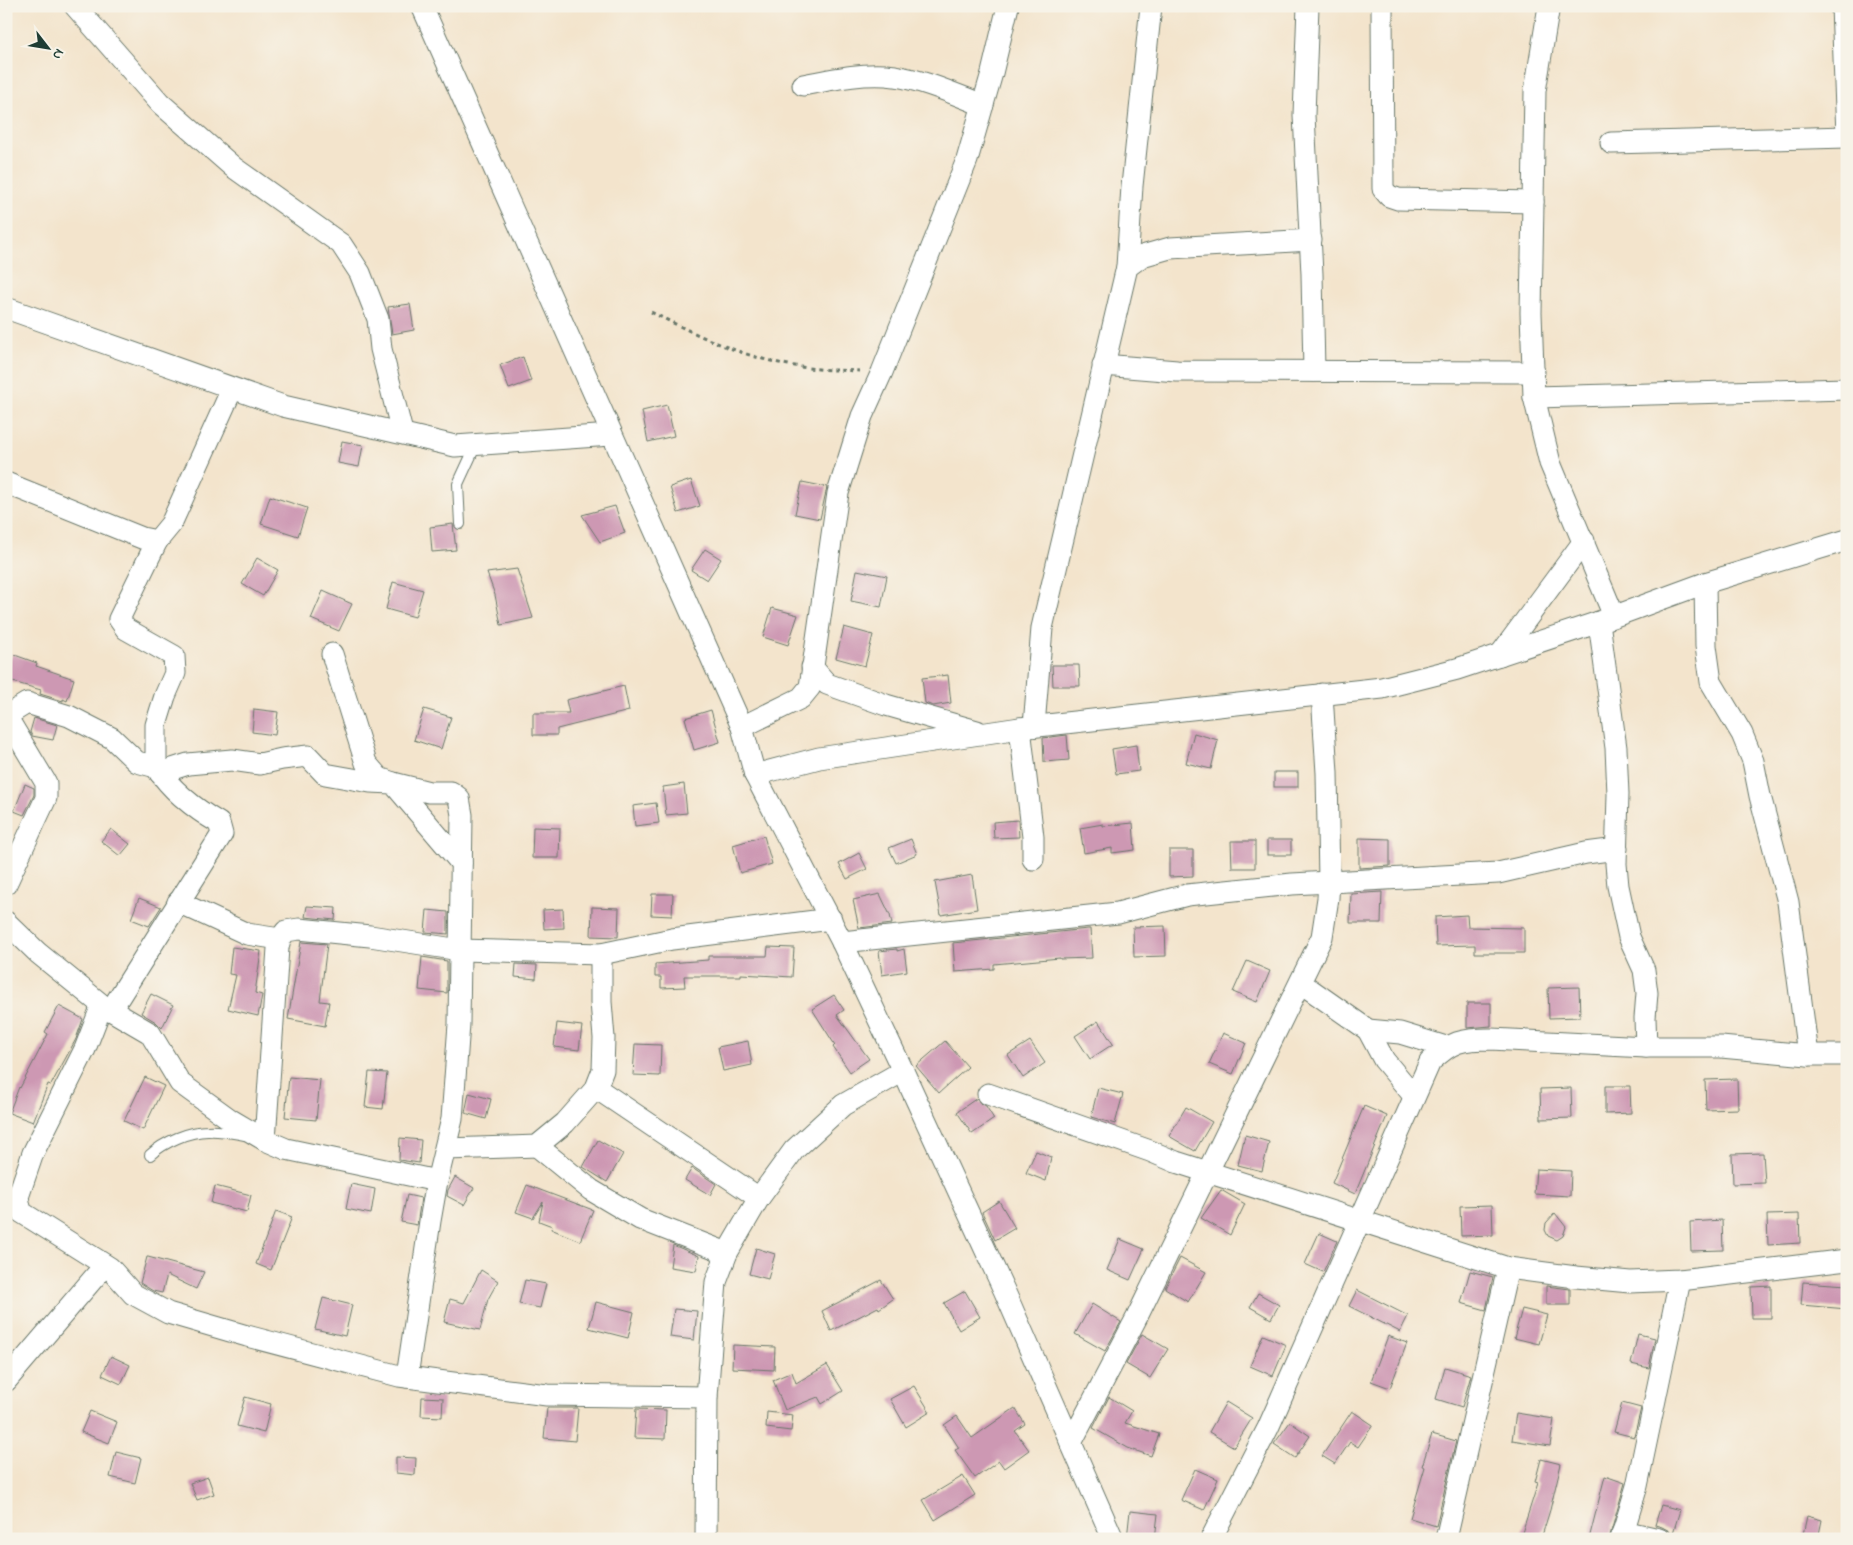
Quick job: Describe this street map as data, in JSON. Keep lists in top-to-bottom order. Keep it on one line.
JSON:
{"north":"bottom right"}
